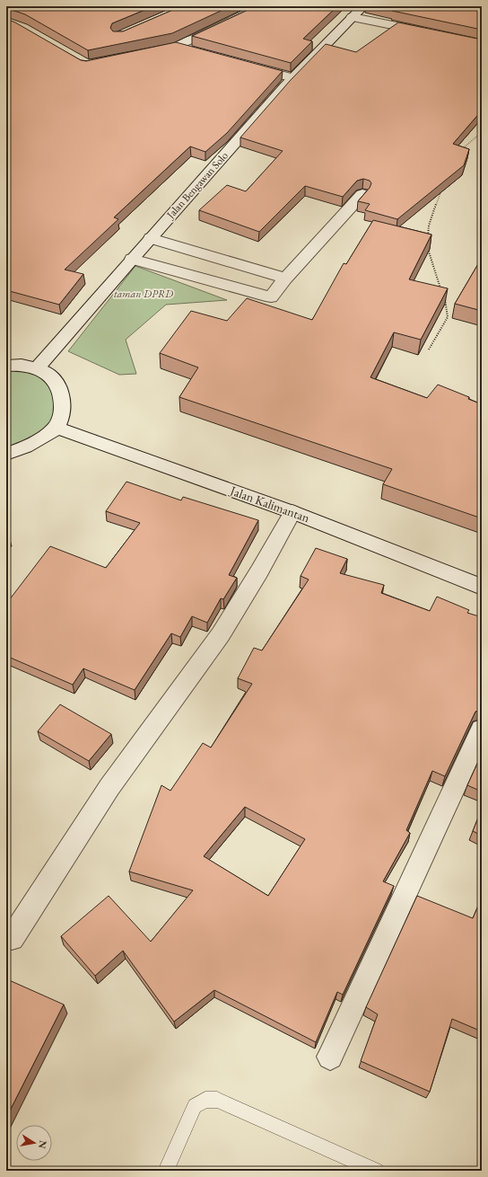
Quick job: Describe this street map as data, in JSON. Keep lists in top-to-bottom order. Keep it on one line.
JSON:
{"streets":{"street":["Jalan Bengawan Solo","Jalan Kalimantan"]},"parks":["taman DPRD"],"north":"right"}
